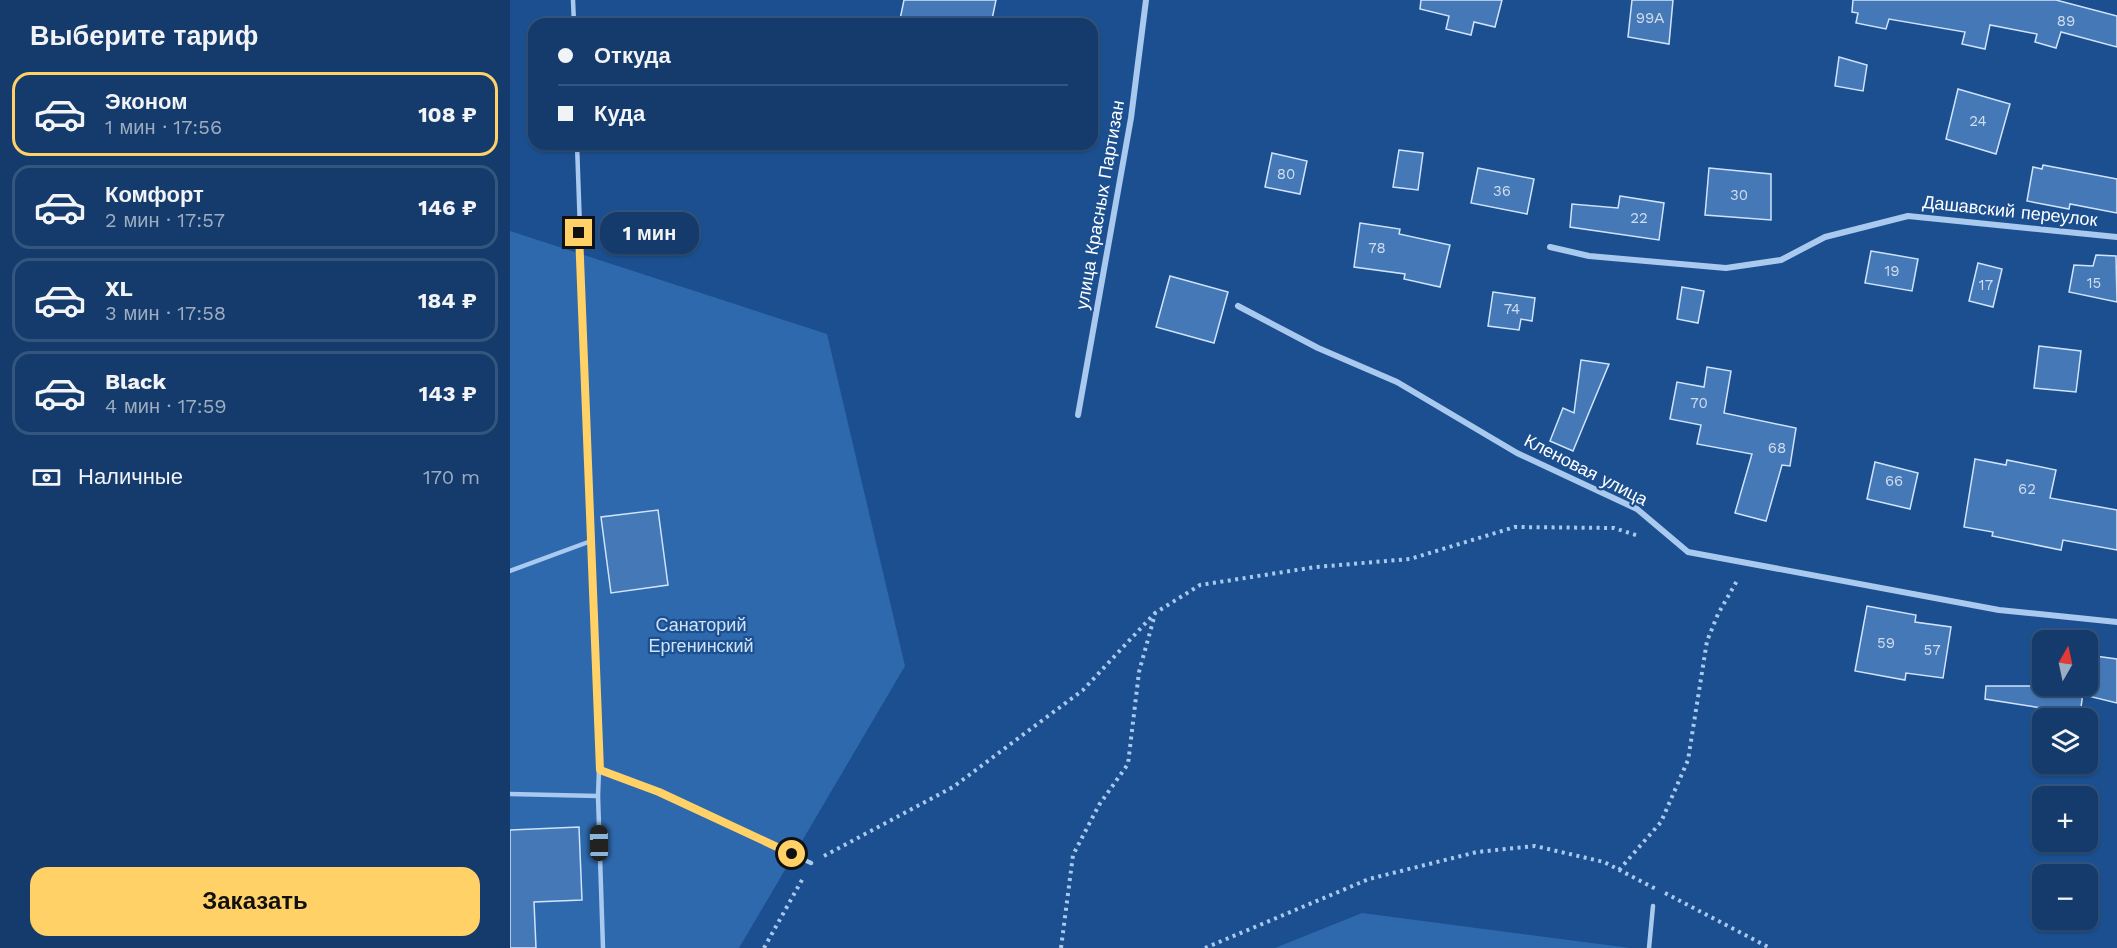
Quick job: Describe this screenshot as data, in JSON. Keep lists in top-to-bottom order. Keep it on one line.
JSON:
{"streets":{"street":["улица Красных Партизан","Дашавский переулок","Кленовая улица"]},"parks":["Санаторий Ергенинский"],"house_numbers":["99А","89","24","80","36","30","22","78","19","15","17","74","70","68","66","62","59","57"],"north":"top","page":{"heading":"Выберите тариф","banner":["Откуда","Куда"],"list":[{"name":"Эконом","note":"1 мин · 17:56","value":"108 ₽"},{"name":"Комфорт","note":"2 мин · 17:57","value":"146 ₽"},{"name":"XL","note":"3 мин · 17:58","value":"184 ₽"},{"name":"Black","note":"4 мин · 17:59","value":"143 ₽"}],"bubble":"1 мин","pay":["Наличные","170 m"],"map_buttons":["+","−"],"buttons":"Заказать"}}
